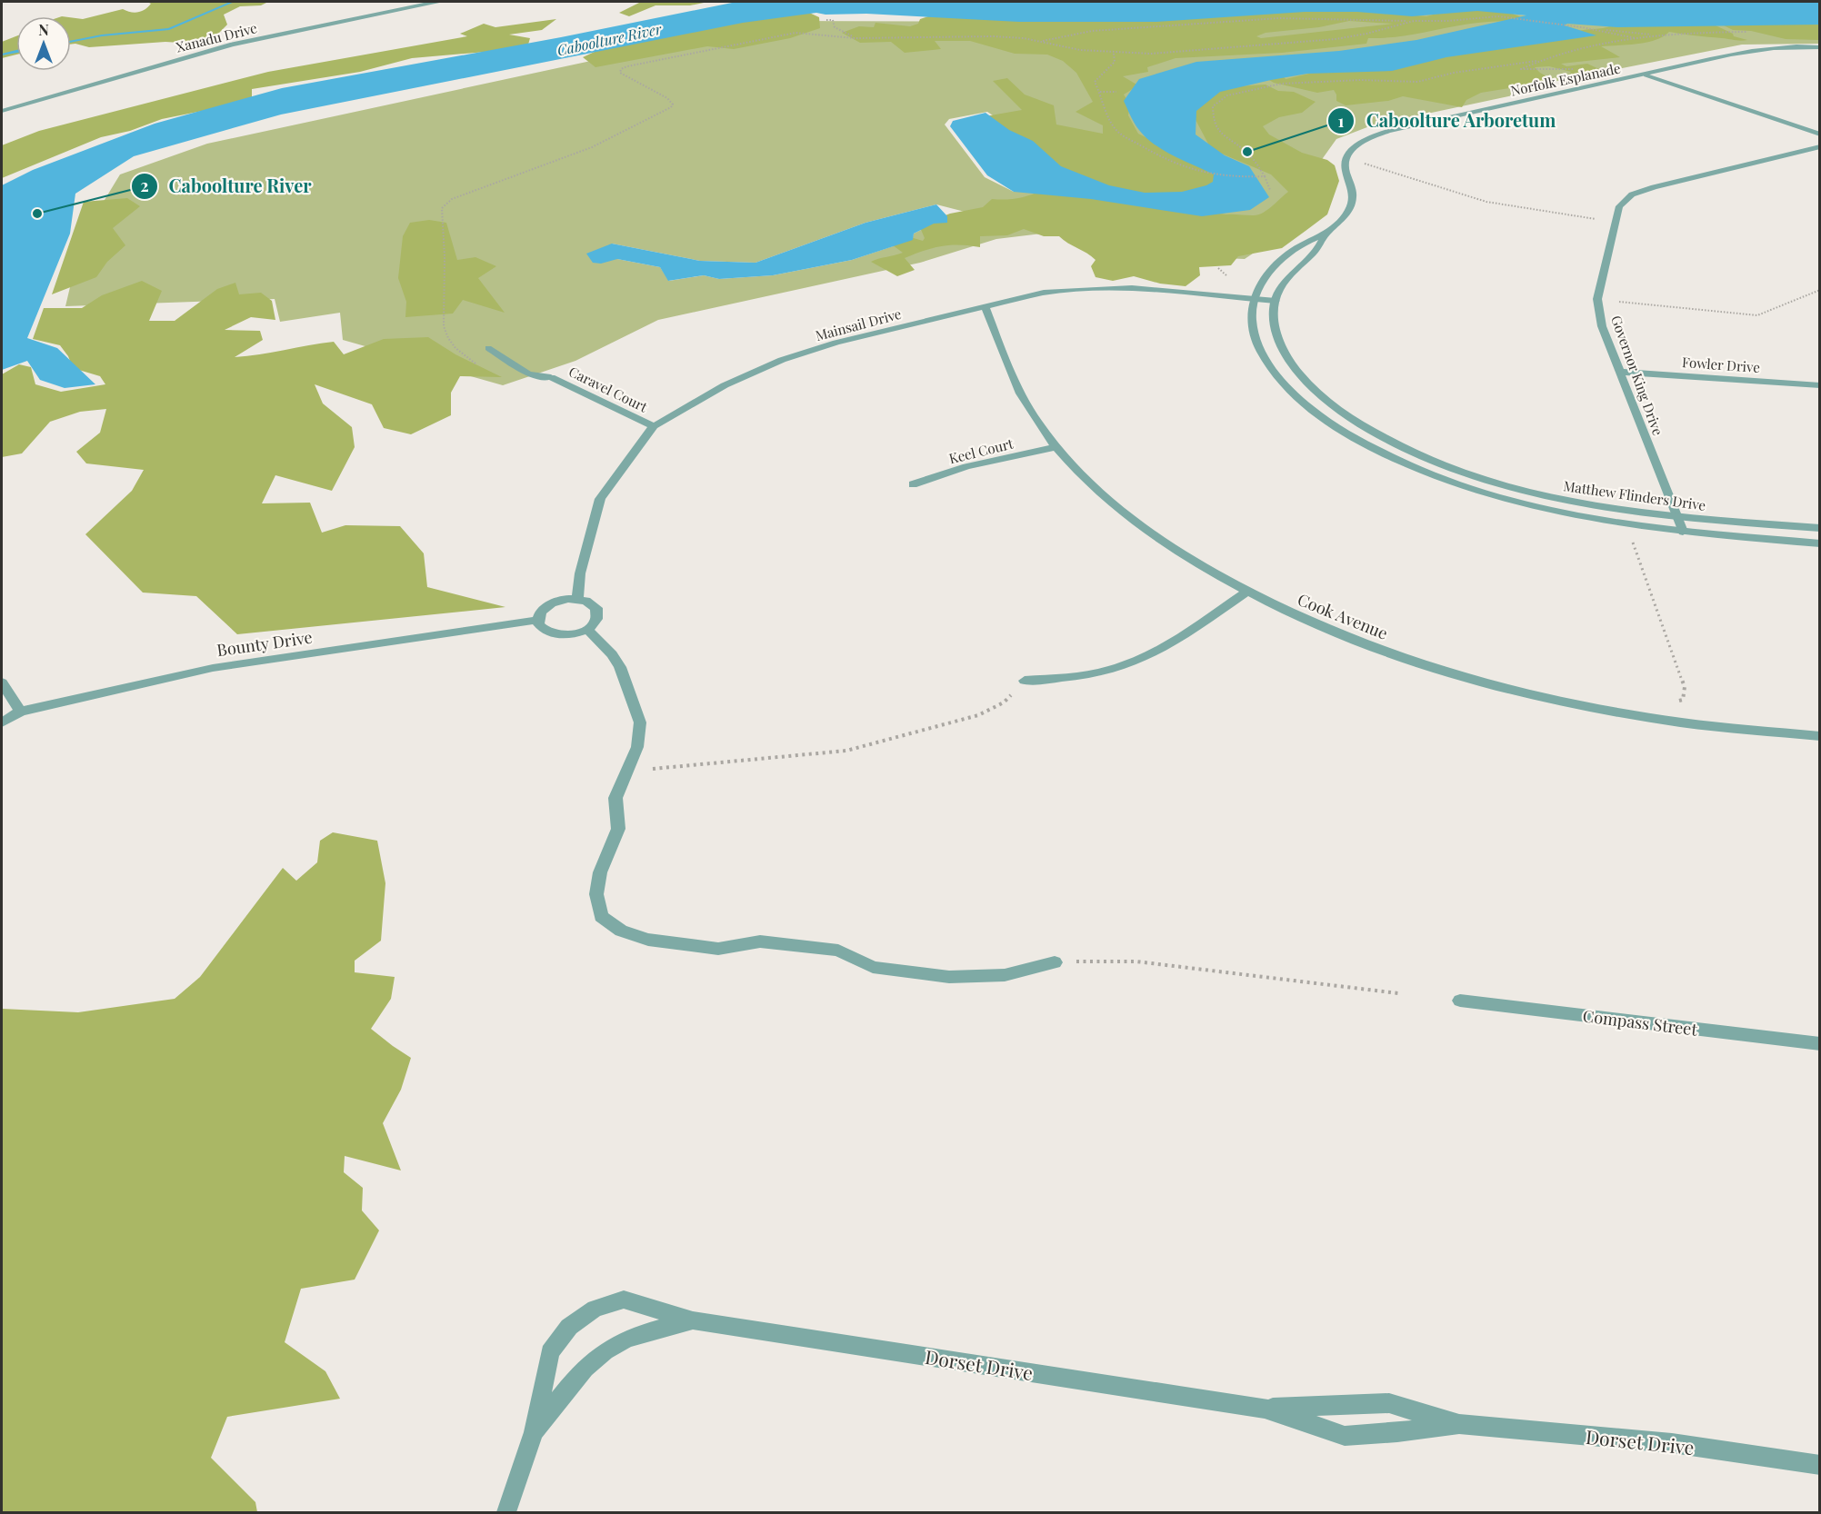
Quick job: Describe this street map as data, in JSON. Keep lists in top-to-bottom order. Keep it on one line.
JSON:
{"streets":{"street":["Xanadu Drive","Norfolk Esplanade","Mainsail Drive","Fowler Drive","Governor King Drive","Caravel Court","Keel Court","Matthew Flinders Drive","Cook Avenue","Bounty Drive","Compass Street","Dorset Drive"]},"crossings":[["Norfolk Esplanade","Matthew Flinders Drive"],["Mainsail Drive","Caravel Court"],["Mainsail Drive","Matthew Flinders Drive"],["Mainsail Drive","Cook Avenue"],["Mainsail Drive","Bounty Drive"],["Fowler Drive","Governor King Drive"],["Governor King Drive","Matthew Flinders Drive"],["Keel Court","Cook Avenue"]],"water":["Caboolture River"],"places":["Caboolture Arboretum","Caboolture River"],"north":"top"}
